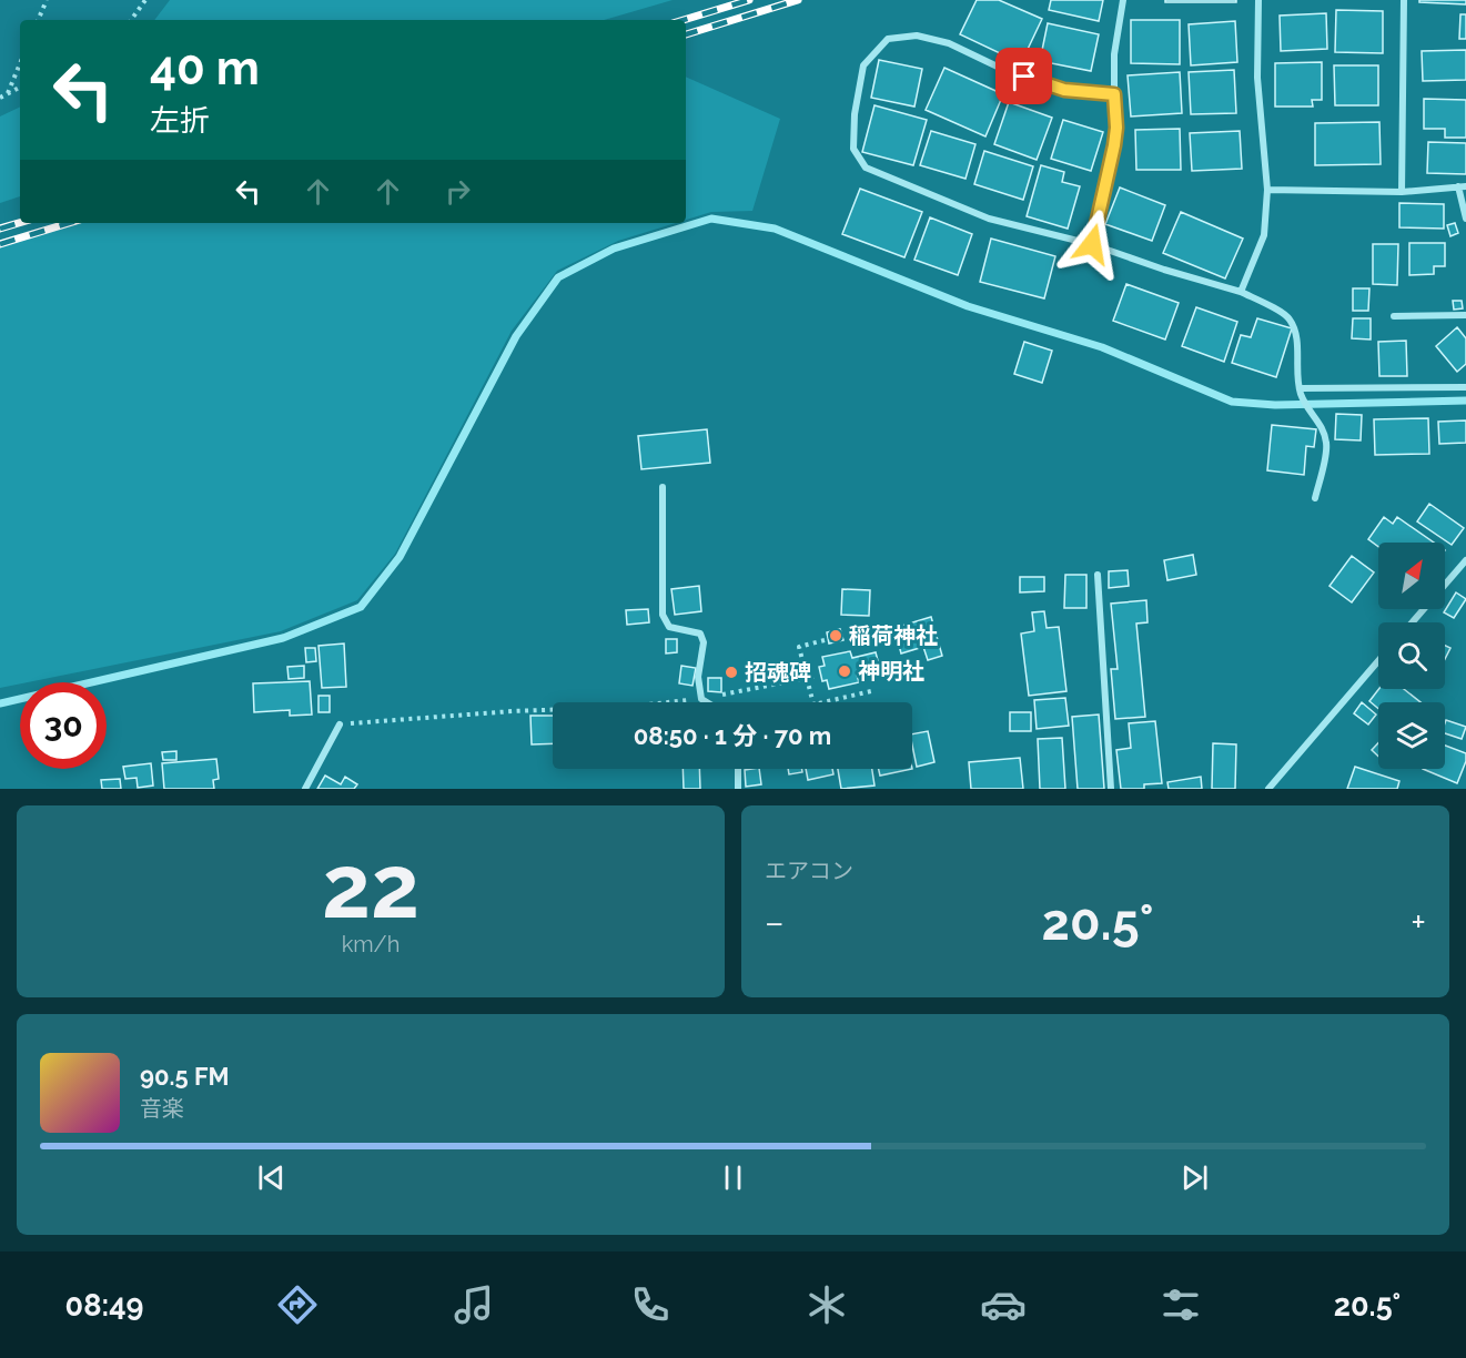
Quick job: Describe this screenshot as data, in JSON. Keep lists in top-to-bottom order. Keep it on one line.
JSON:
{"places":["稲荷神社","神明社","招魂碑"],"north":"top right","page":{"turn":["40 m","左折"],"limit":"30","trip":"08:50 · 1 分 · 70 m","tile":[["22","km/h"],"エアコン"],"heat":["−","20.5°","+"],"song":["90.5 FM","音楽"],"tabs":["08:49","20.5°"]}}
